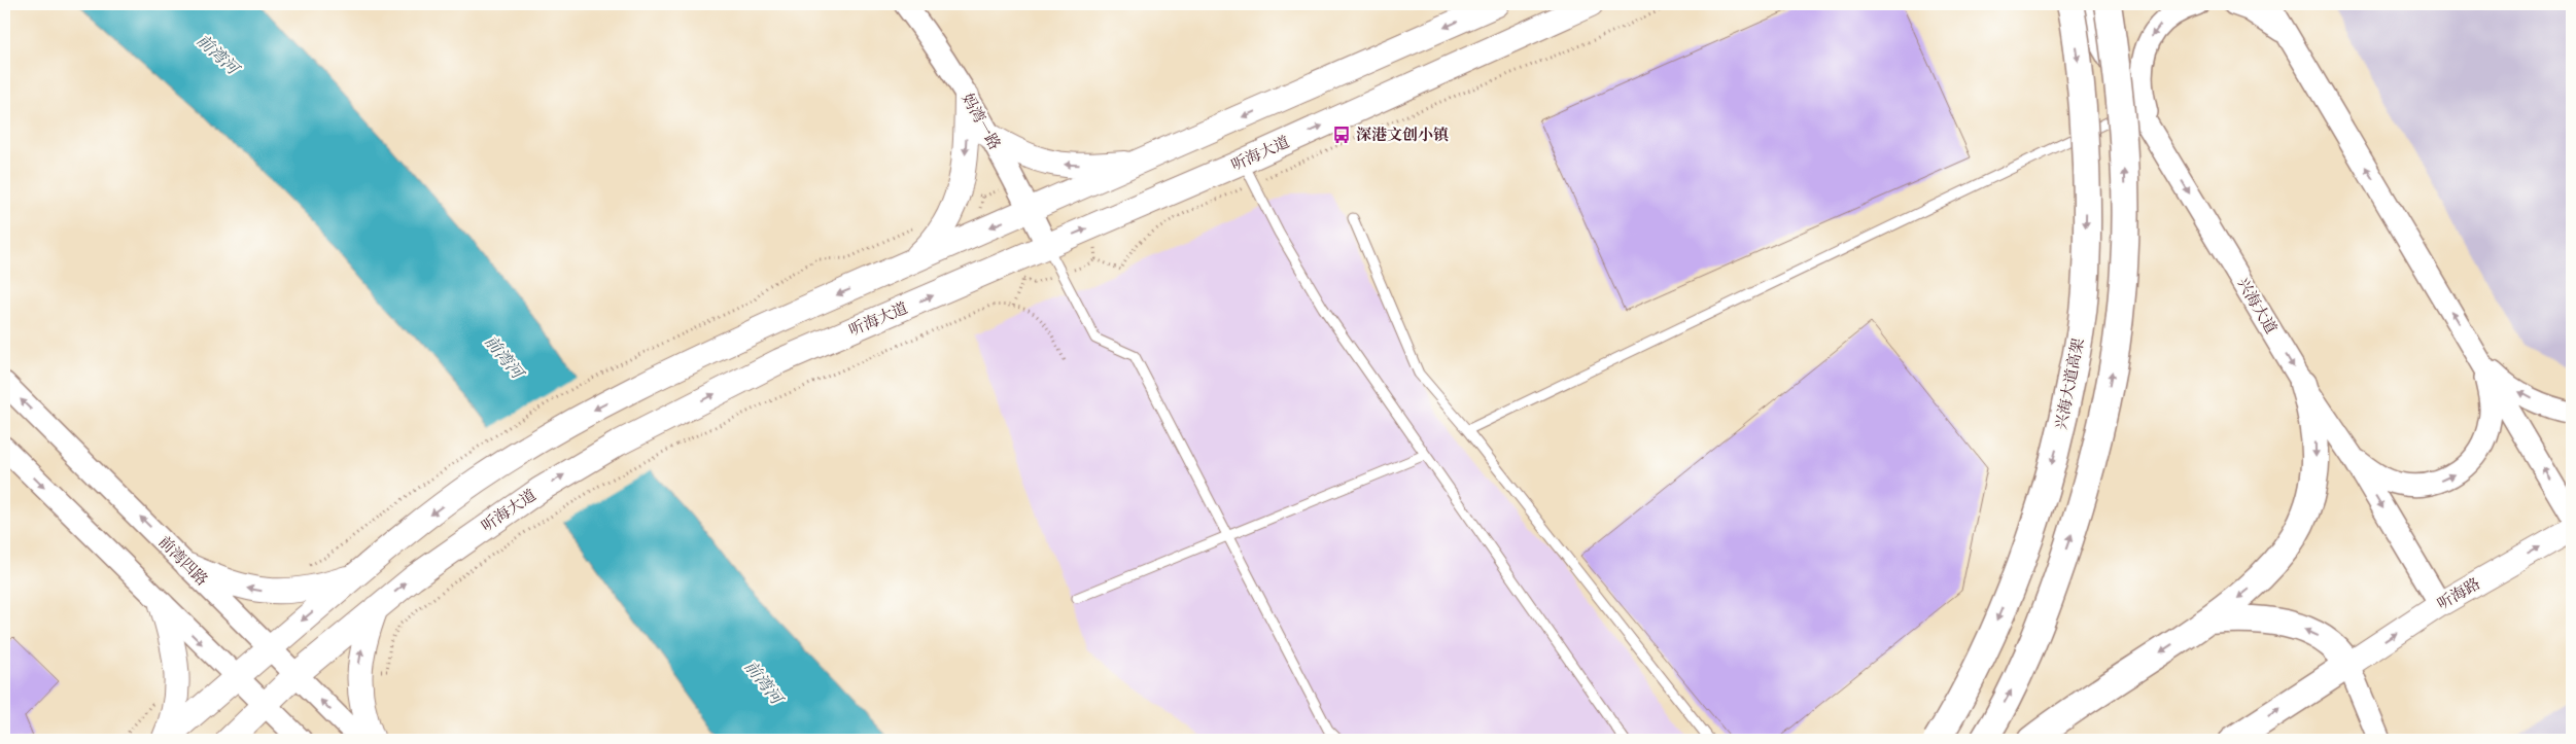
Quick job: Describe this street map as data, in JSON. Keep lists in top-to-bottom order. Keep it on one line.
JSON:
{"streets":{"main road":["听海大道","兴海大道高架","听海路"],"street":["妈湾一路","兴海大道","前湾四路"]},"crossings":[["妈湾一路","听海大道"],["听海大道","前湾四路"],["兴海大道","听海路"]],"one_way":["听海路"],"water":["前湾河"],"places":{"bus stop":["深港文创小镇"]}}
